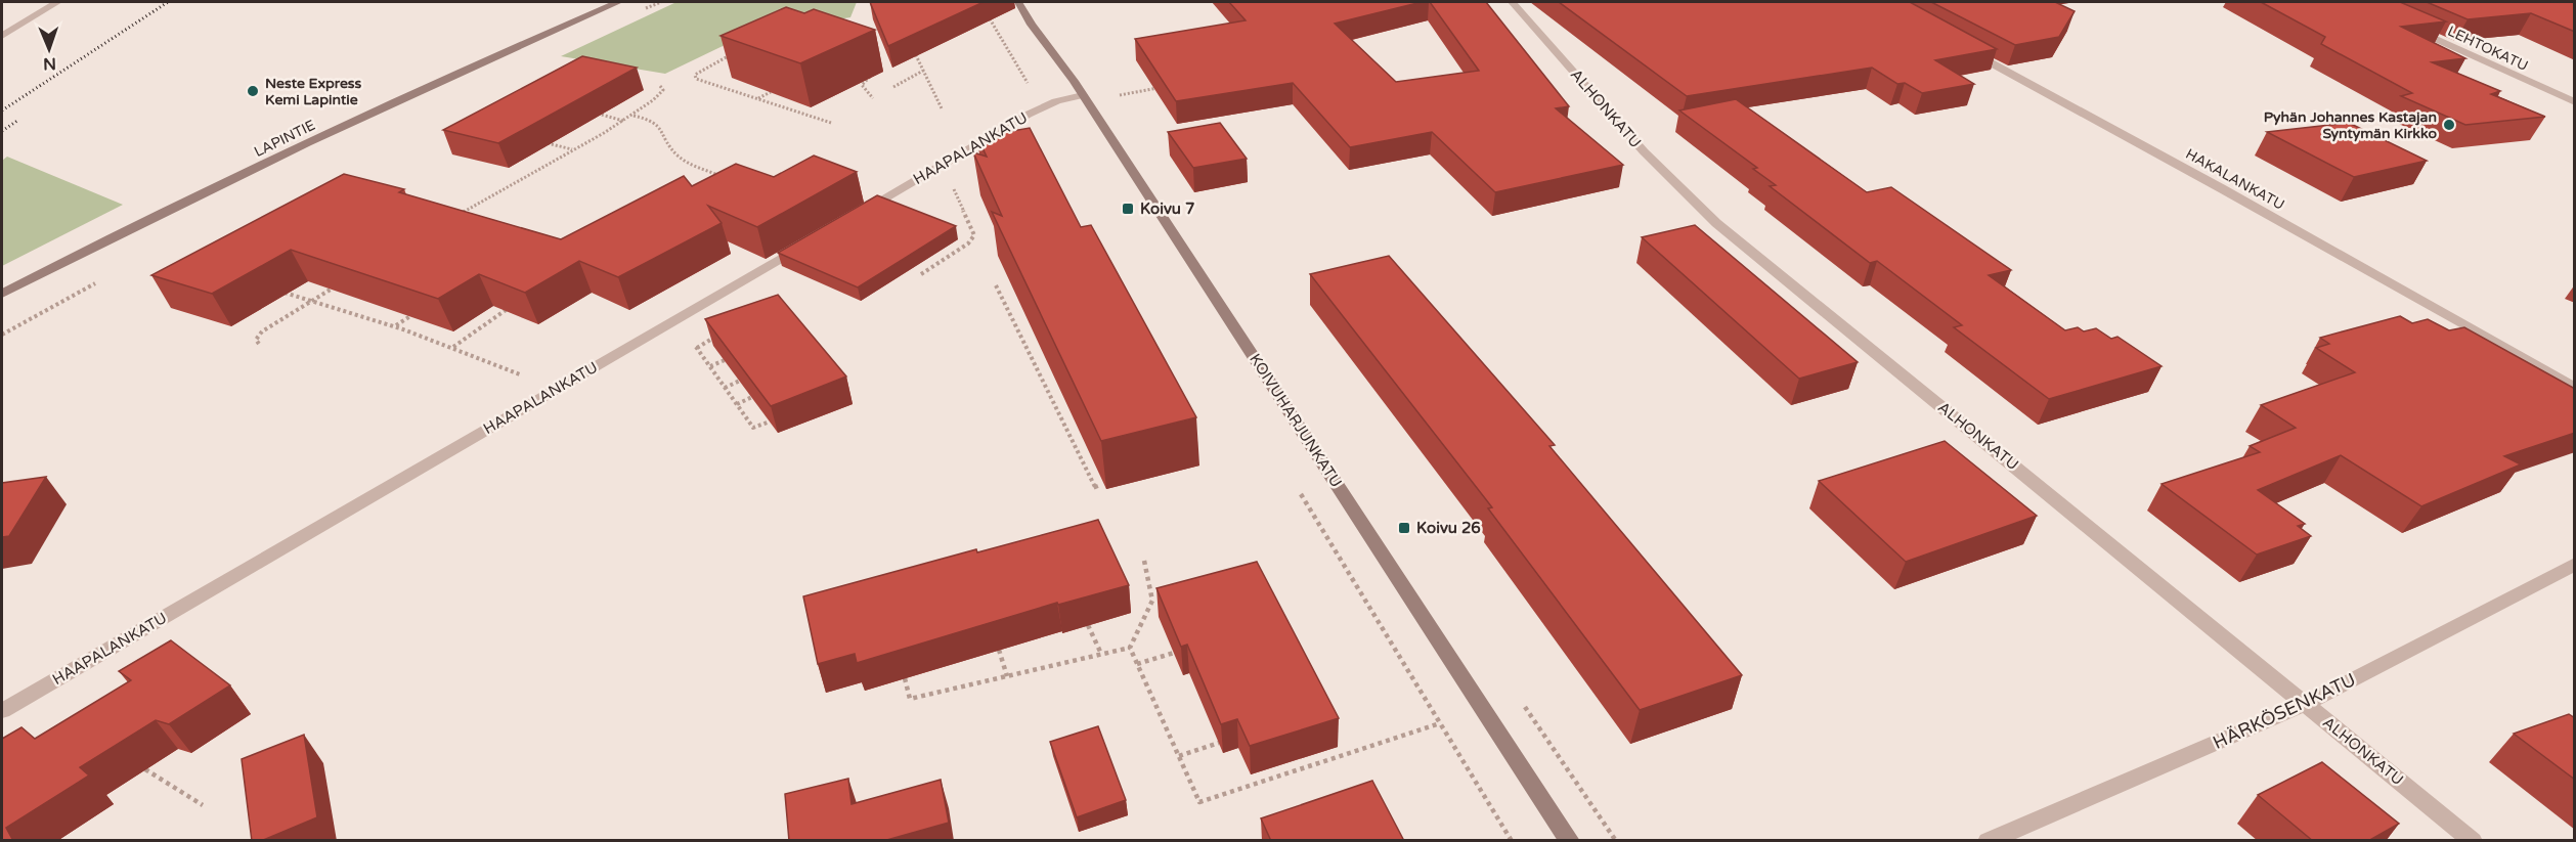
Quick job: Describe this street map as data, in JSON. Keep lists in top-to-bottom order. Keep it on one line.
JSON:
{"streets":{"street":["LEHTOKATU","ALHONKATU","LAPINTIE","HAAPALANKATU","HAKALANKATU","KOIVUHARJUNKATU","HÄRKÖSENKATU"]},"crossings":[["ALHONKATU","HÄRKÖSENKATU"],["HAAPALANKATU","KOIVUHARJUNKATU"]],"places":{"other":["Neste Express Kemi Lapintie","Pyhän Johannes Kastajan Syntymän Kirkko"],"transit":["Koivu 7","Koivu 26"]},"north":"bottom"}
